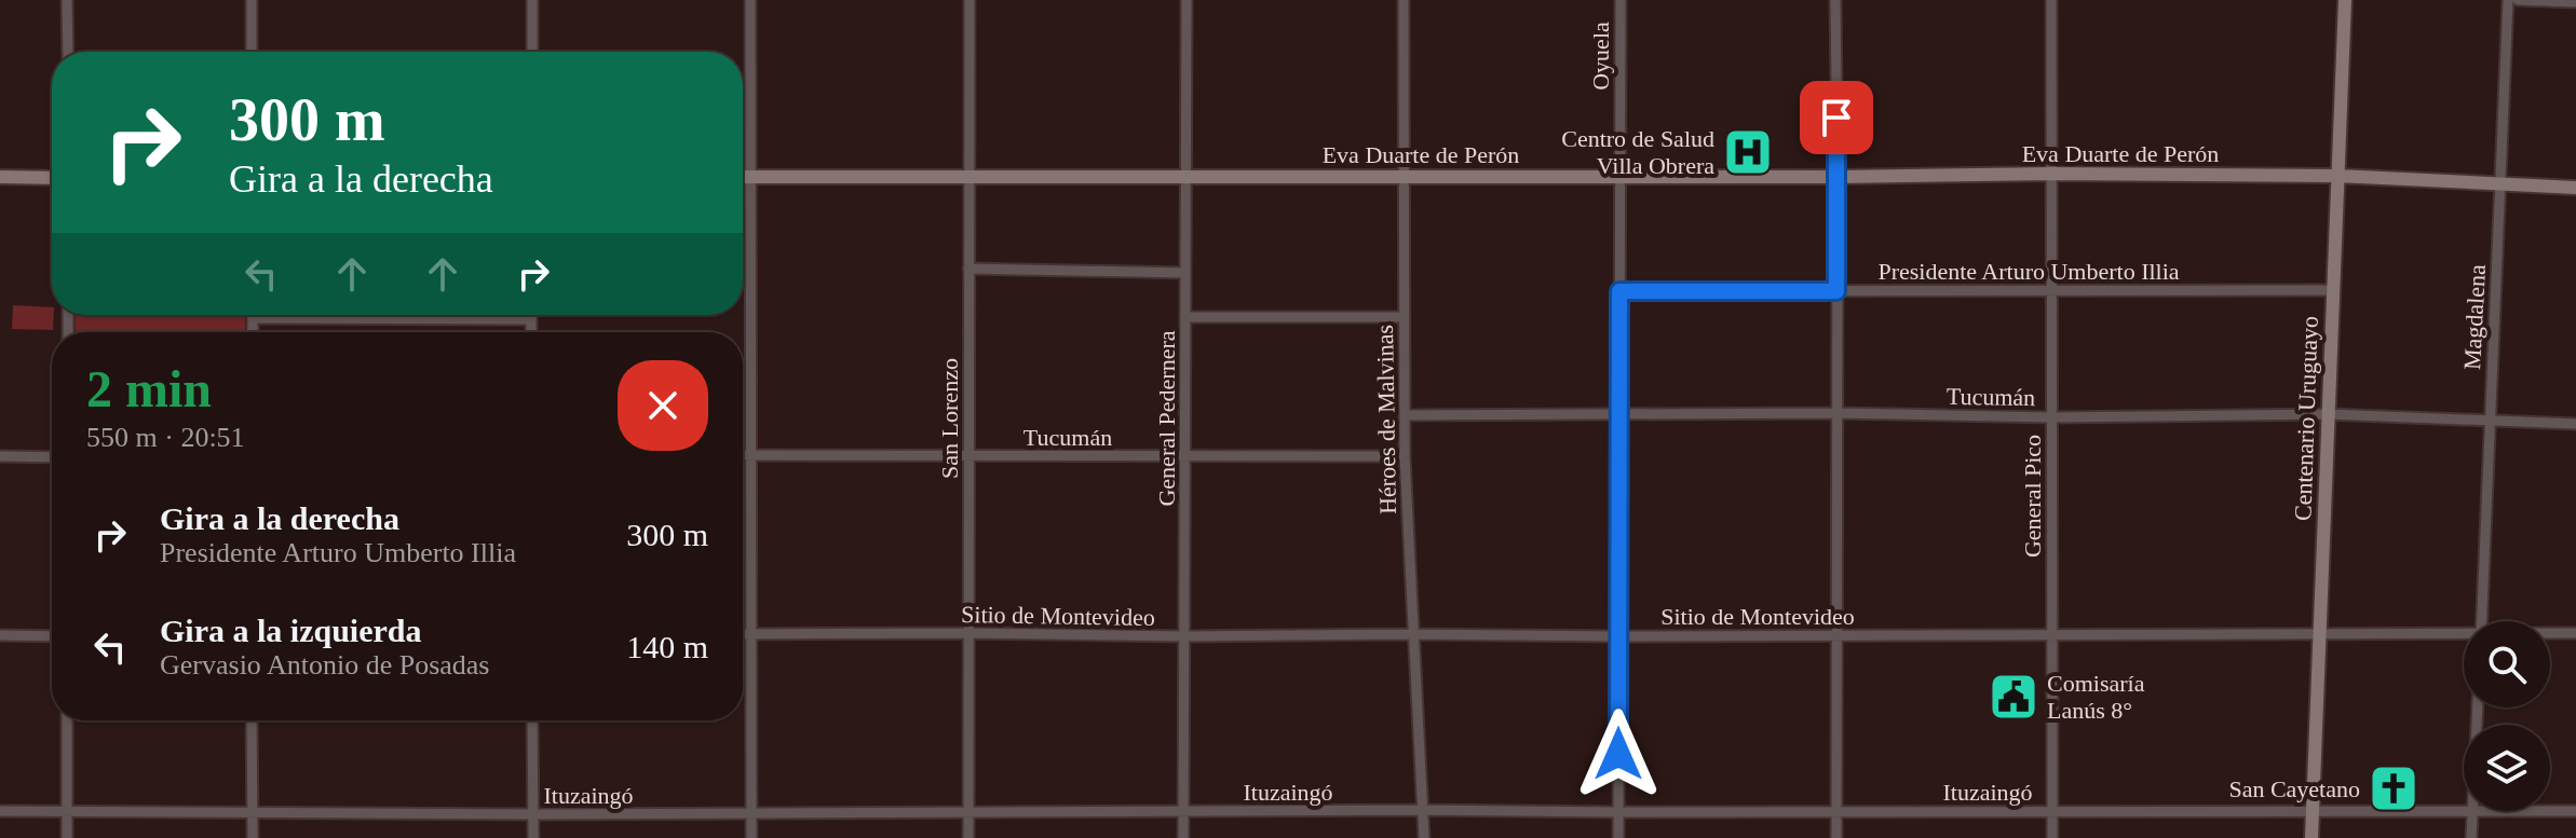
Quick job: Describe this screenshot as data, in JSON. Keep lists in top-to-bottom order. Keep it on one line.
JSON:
{"streets":{"main road":["Eva Duarte de Perón","Centenario Uruguayo"],"street":["Oyuela","Presidente Arturo Umberto Illia","Magdalena","Tucumán","San Lorenzo","General Pedernera","Héroes de Malvinas","General Pico","Sitio de Montevideo","Ituzaingó"]},"crossings":[["Oyuela","Eva Duarte de Perón"],["Oyuela","Presidente Arturo Umberto Illia"],["Oyuela","Tucumán"],["Oyuela","Sitio de Montevideo"],["Oyuela","Ituzaingó"],["Eva Duarte de Perón","Magdalena"],["Eva Duarte de Perón","San Lorenzo"],["Eva Duarte de Perón","General Pedernera"],["Eva Duarte de Perón","Centenario Uruguayo"],["Eva Duarte de Perón","Héroes de Malvinas"],["Eva Duarte de Perón","General Pico"],["Presidente Arturo Umberto Illia","Centenario Uruguayo"],["Presidente Arturo Umberto Illia","General Pico"],["Magdalena","Tucumán"],["Tucumán","San Lorenzo"],["Tucumán","General Pedernera"],["Tucumán","Centenario Uruguayo"],["Tucumán","Héroes de Malvinas"],["Tucumán","General Pico"],["San Lorenzo","Sitio de Montevideo"],["San Lorenzo","Ituzaingó"],["General Pedernera","Sitio de Montevideo"],["General Pedernera","Ituzaingó"],["Centenario Uruguayo","Sitio de Montevideo"],["Centenario Uruguayo","Ituzaingó"],["Héroes de Malvinas","Sitio de Montevideo"],["Héroes de Malvinas","Ituzaingó"],["General Pico","Sitio de Montevideo"],["General Pico","Ituzaingó"]],"places":{"hospital":["Centro de Salud Villa Obrera"],"public building":["Comisaría Lanús 8°"],"church":["San Cayetano"]},"page":{"turn":["300 m","Gira a la derecha"],"heading":["2 min","550 m · 20:51"],"list":[{"name":"Gira a la derecha","note":"Presidente Arturo Umberto Illia","value":"300 m"},{"name":"Gira a la izquierda","note":"Gervasio Antonio de Posadas","value":"140 m"}]}}
